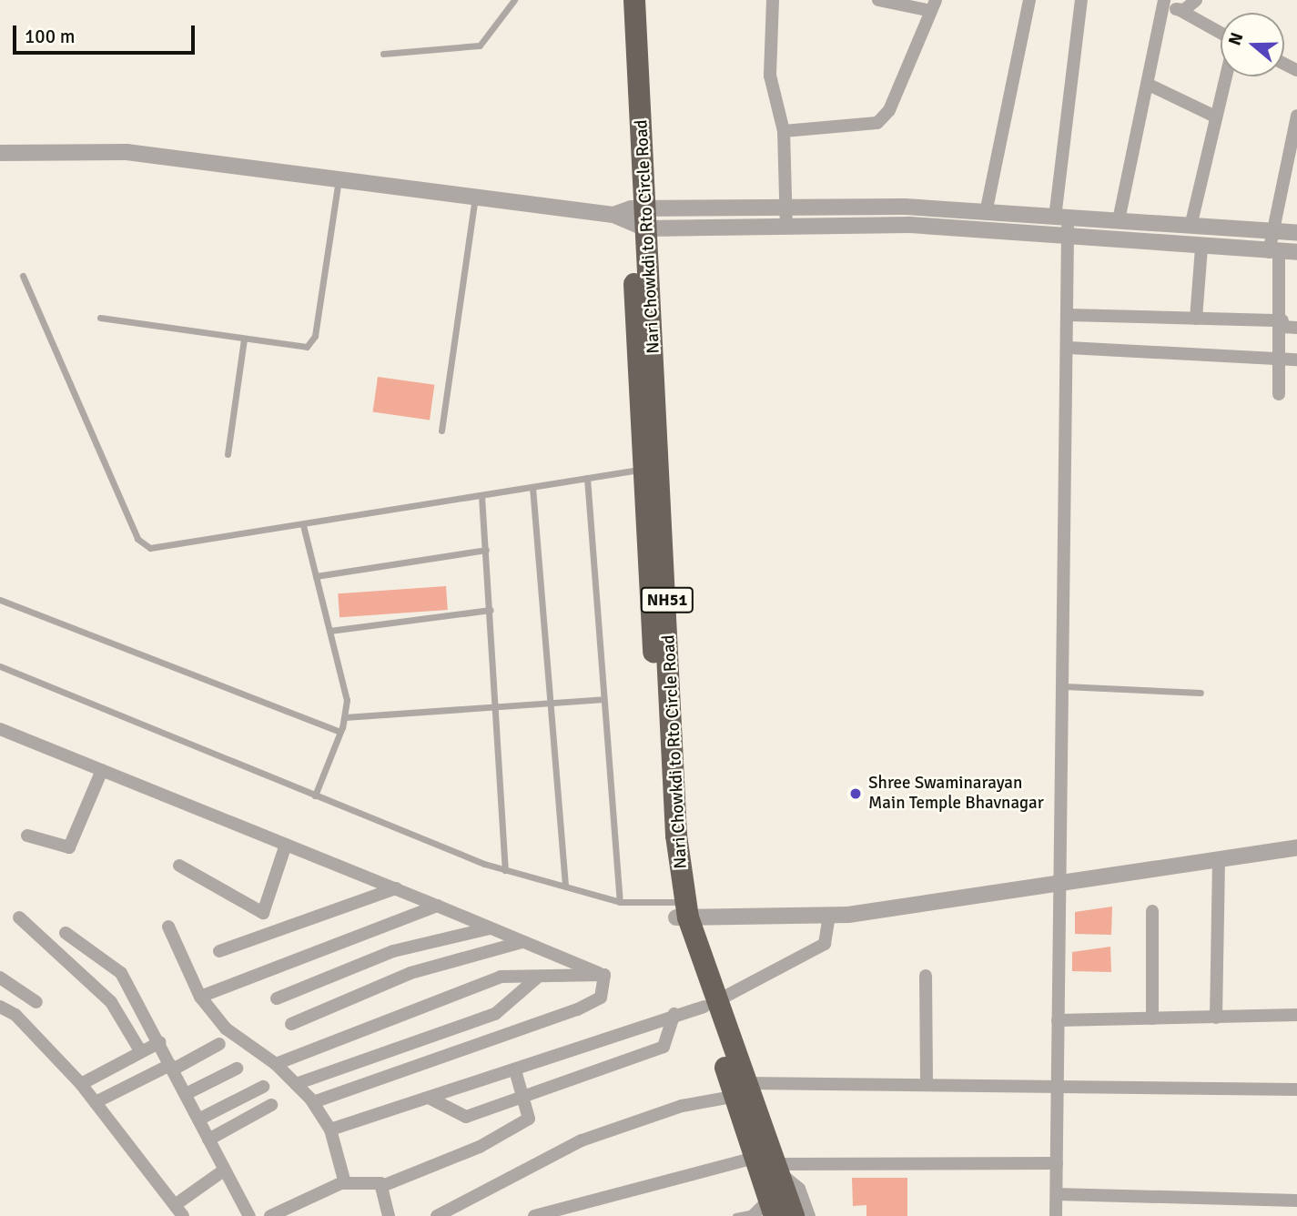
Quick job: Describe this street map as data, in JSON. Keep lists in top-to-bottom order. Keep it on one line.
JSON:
{"streets":{"highway":["Nari Chowkdi to Rto Circle Road","NH51"]},"crossings":[["Nari Chowkdi to Rto Circle Road","NH51"]],"places":["Shree Swaminarayan Main Temple Bhavnagar"],"scale_bar":"100 m","north":"left"}
